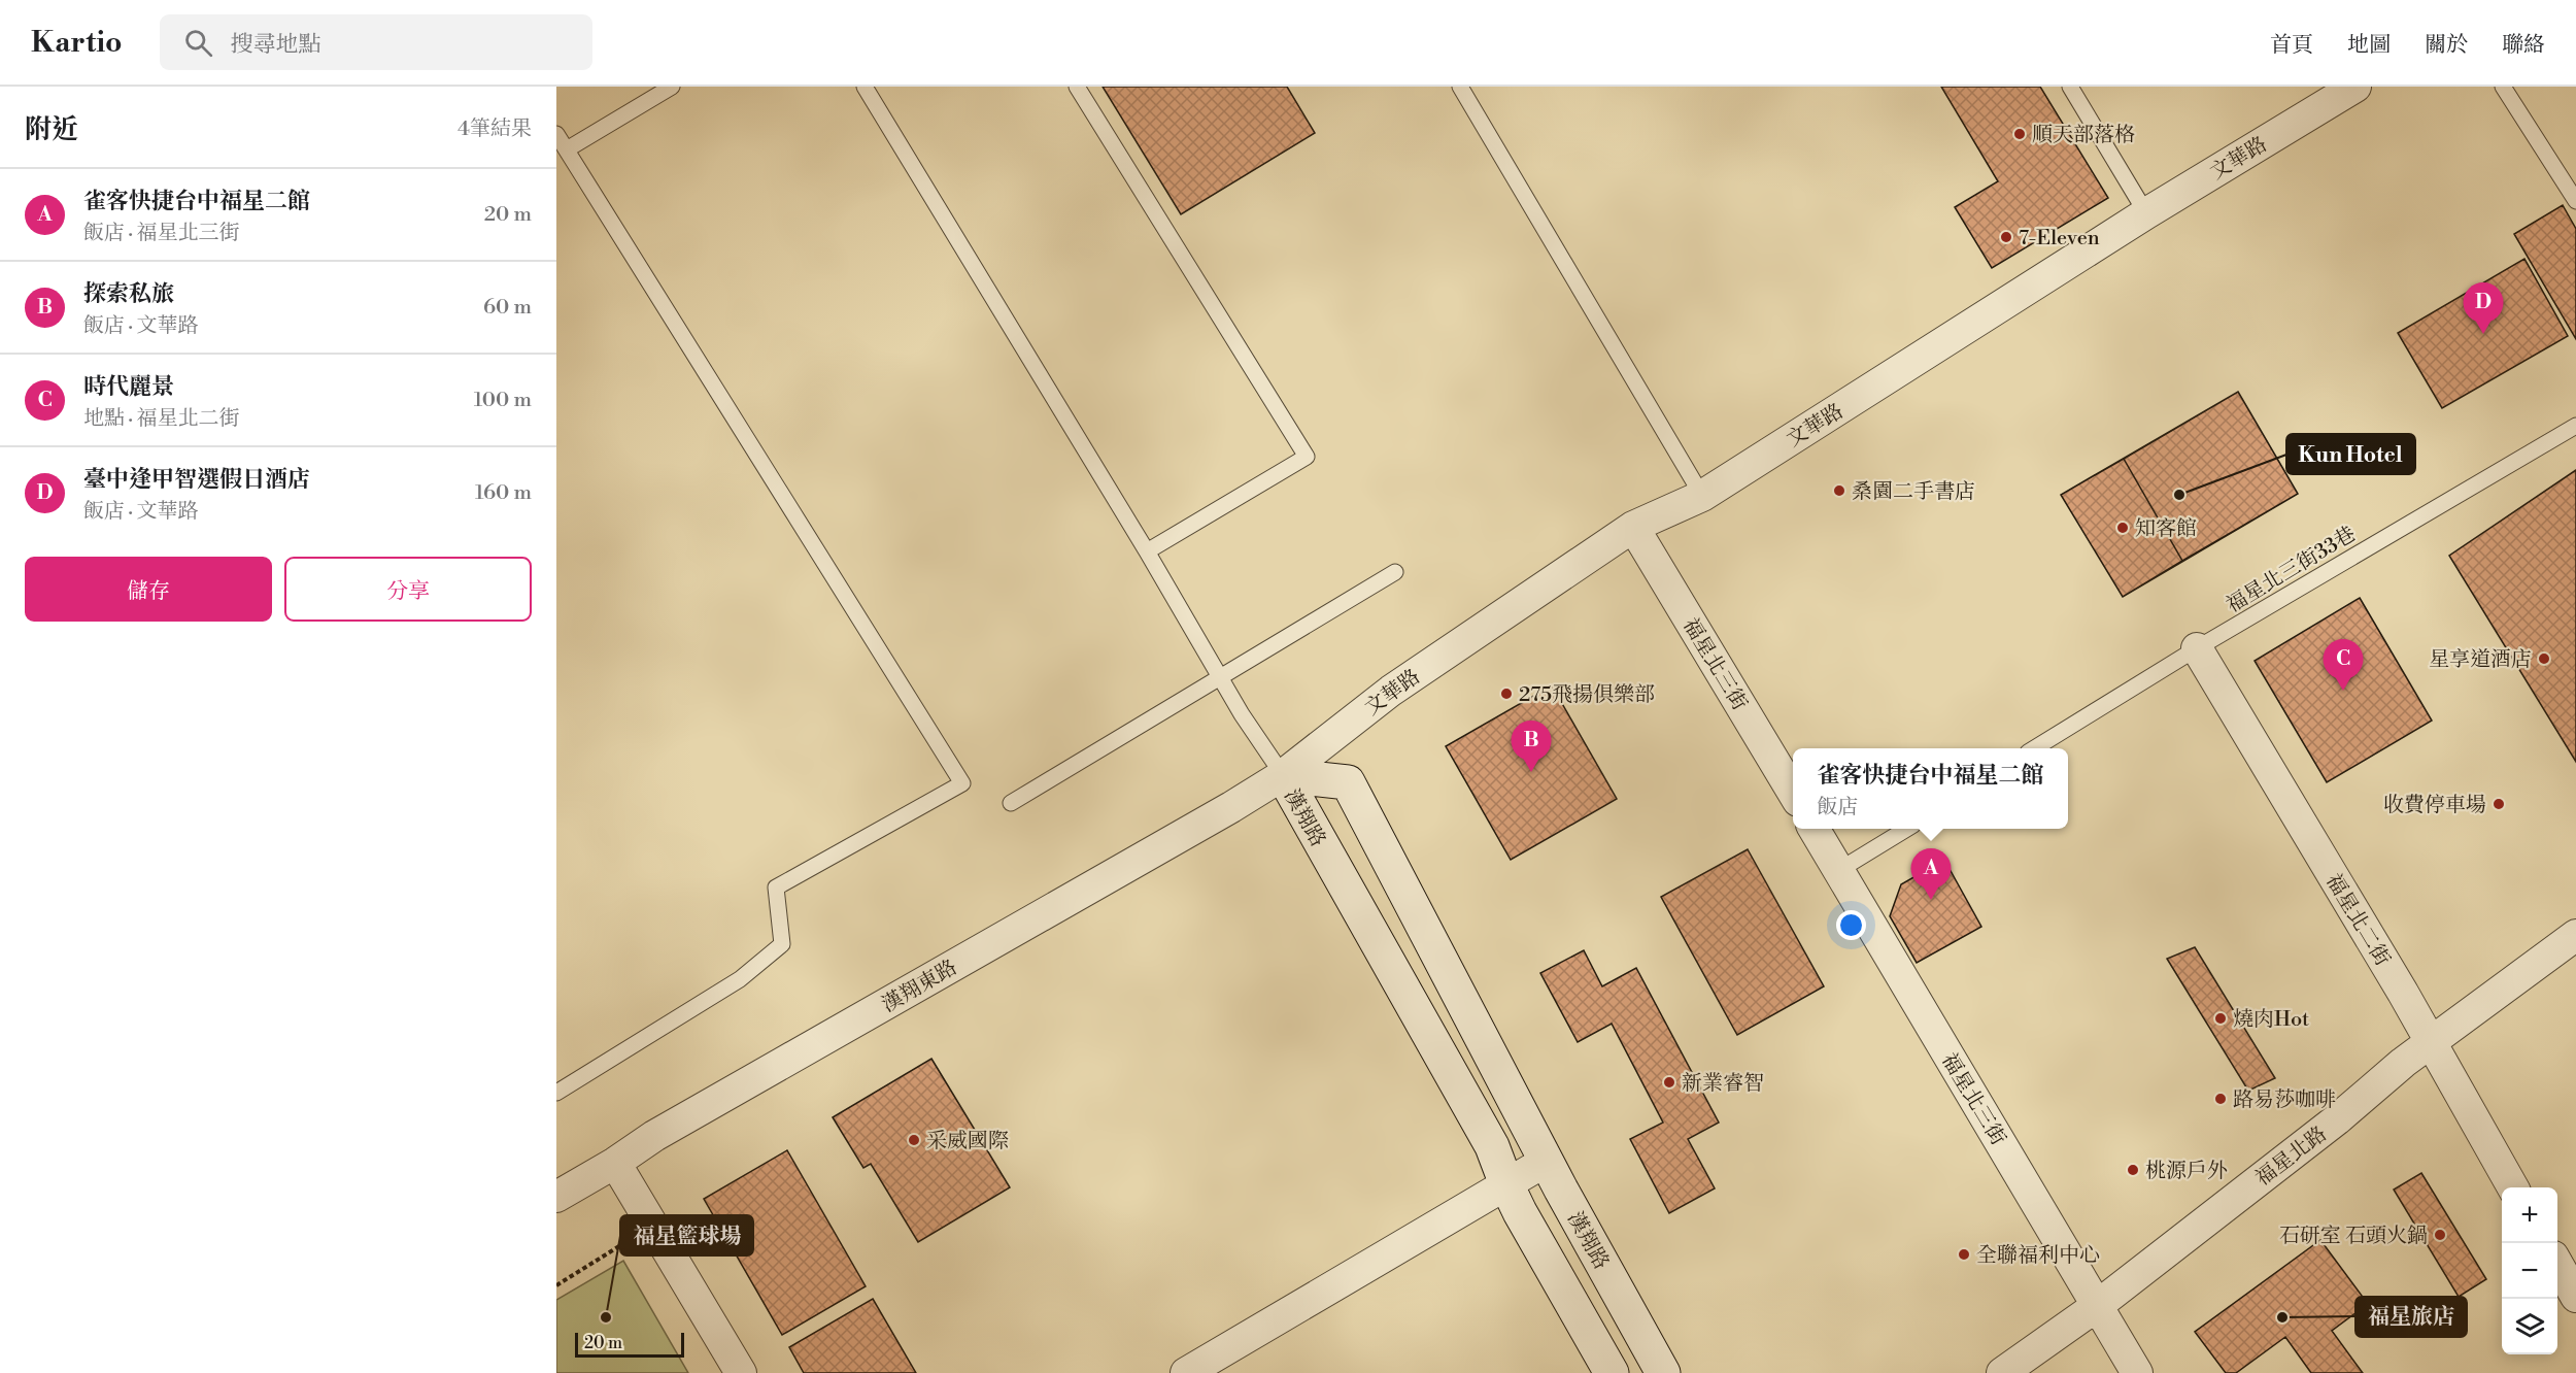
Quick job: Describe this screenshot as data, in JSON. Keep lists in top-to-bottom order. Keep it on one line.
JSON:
{"streets":{"street":["文華路","福星北三街","漢翔路","福星北二街","漢翔東路","福星北路"],"lane":["福星北三街33巷"]},"crossings":[["文華路","福星北三街"],["文華路","漢翔路"],["文華路","漢翔東路"],["福星北三街33巷","福星北二街"],["福星北三街","福星北路"],["漢翔路","漢翔東路"],["福星北二街","福星北路"]],"places":["順天部落格","7-Eleven","桑園二手書店","Kun Hotel","知客館","星享道酒店","275飛揚俱樂部","收費停車場","燒肉Hot","新業睿智","路易莎咖啡","采威國際","桃源戶外","石研室 石頭火鍋","全聯福利中心","福星籃球場","福星旅店"],"scale_bar":"20 m","page":{"header":"Kartio","search":"搜尋地點","nav":["首頁","地圖","關於","聯絡"],"heading":["附近","4筆結果"],"list":[{"mark":"A","name":"雀客快捷台中福星二館","note":"飯店 · 福星北三街","value":"20 m"},{"mark":"B","name":"探索私旅","note":"飯店 · 文華路","value":"60 m"},{"mark":"C","name":"時代麗景","note":"地點 · 福星北二街","value":"100 m"},{"mark":"D","name":"臺中逢甲智選假日酒店","note":"飯店 · 文華路","value":"160 m"}],"pins":["D","C","B","A"],"buttons":["儲存","分享"],"popup":["雀客快捷台中福星二館","飯店"],"map_buttons":["+","−"],"scale":"20 m"}}
